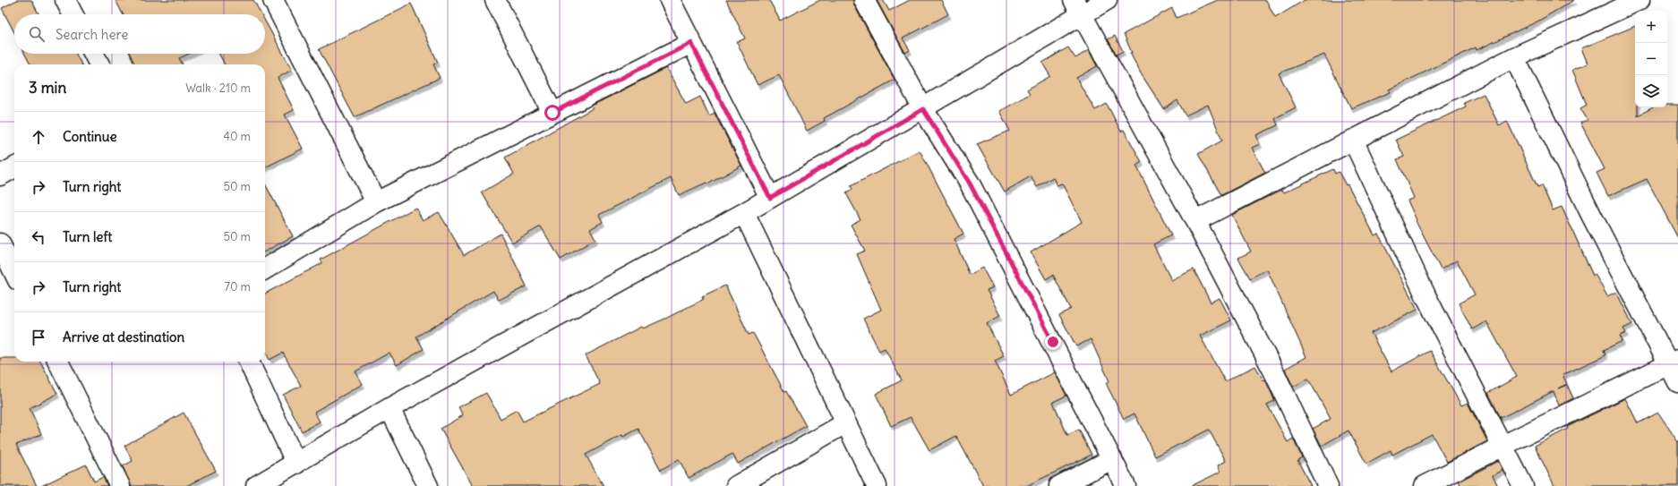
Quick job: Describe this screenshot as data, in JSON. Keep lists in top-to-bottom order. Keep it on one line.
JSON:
{"page":{"map_buttons":["+","−"],"search":"Search here","heading":["3 min","Walk · 210 m"],"list":[["Continue","40 m"],["Turn right","50 m"],["Turn left","50 m"],["Turn right","70 m"],"Arrive at destination"]}}
